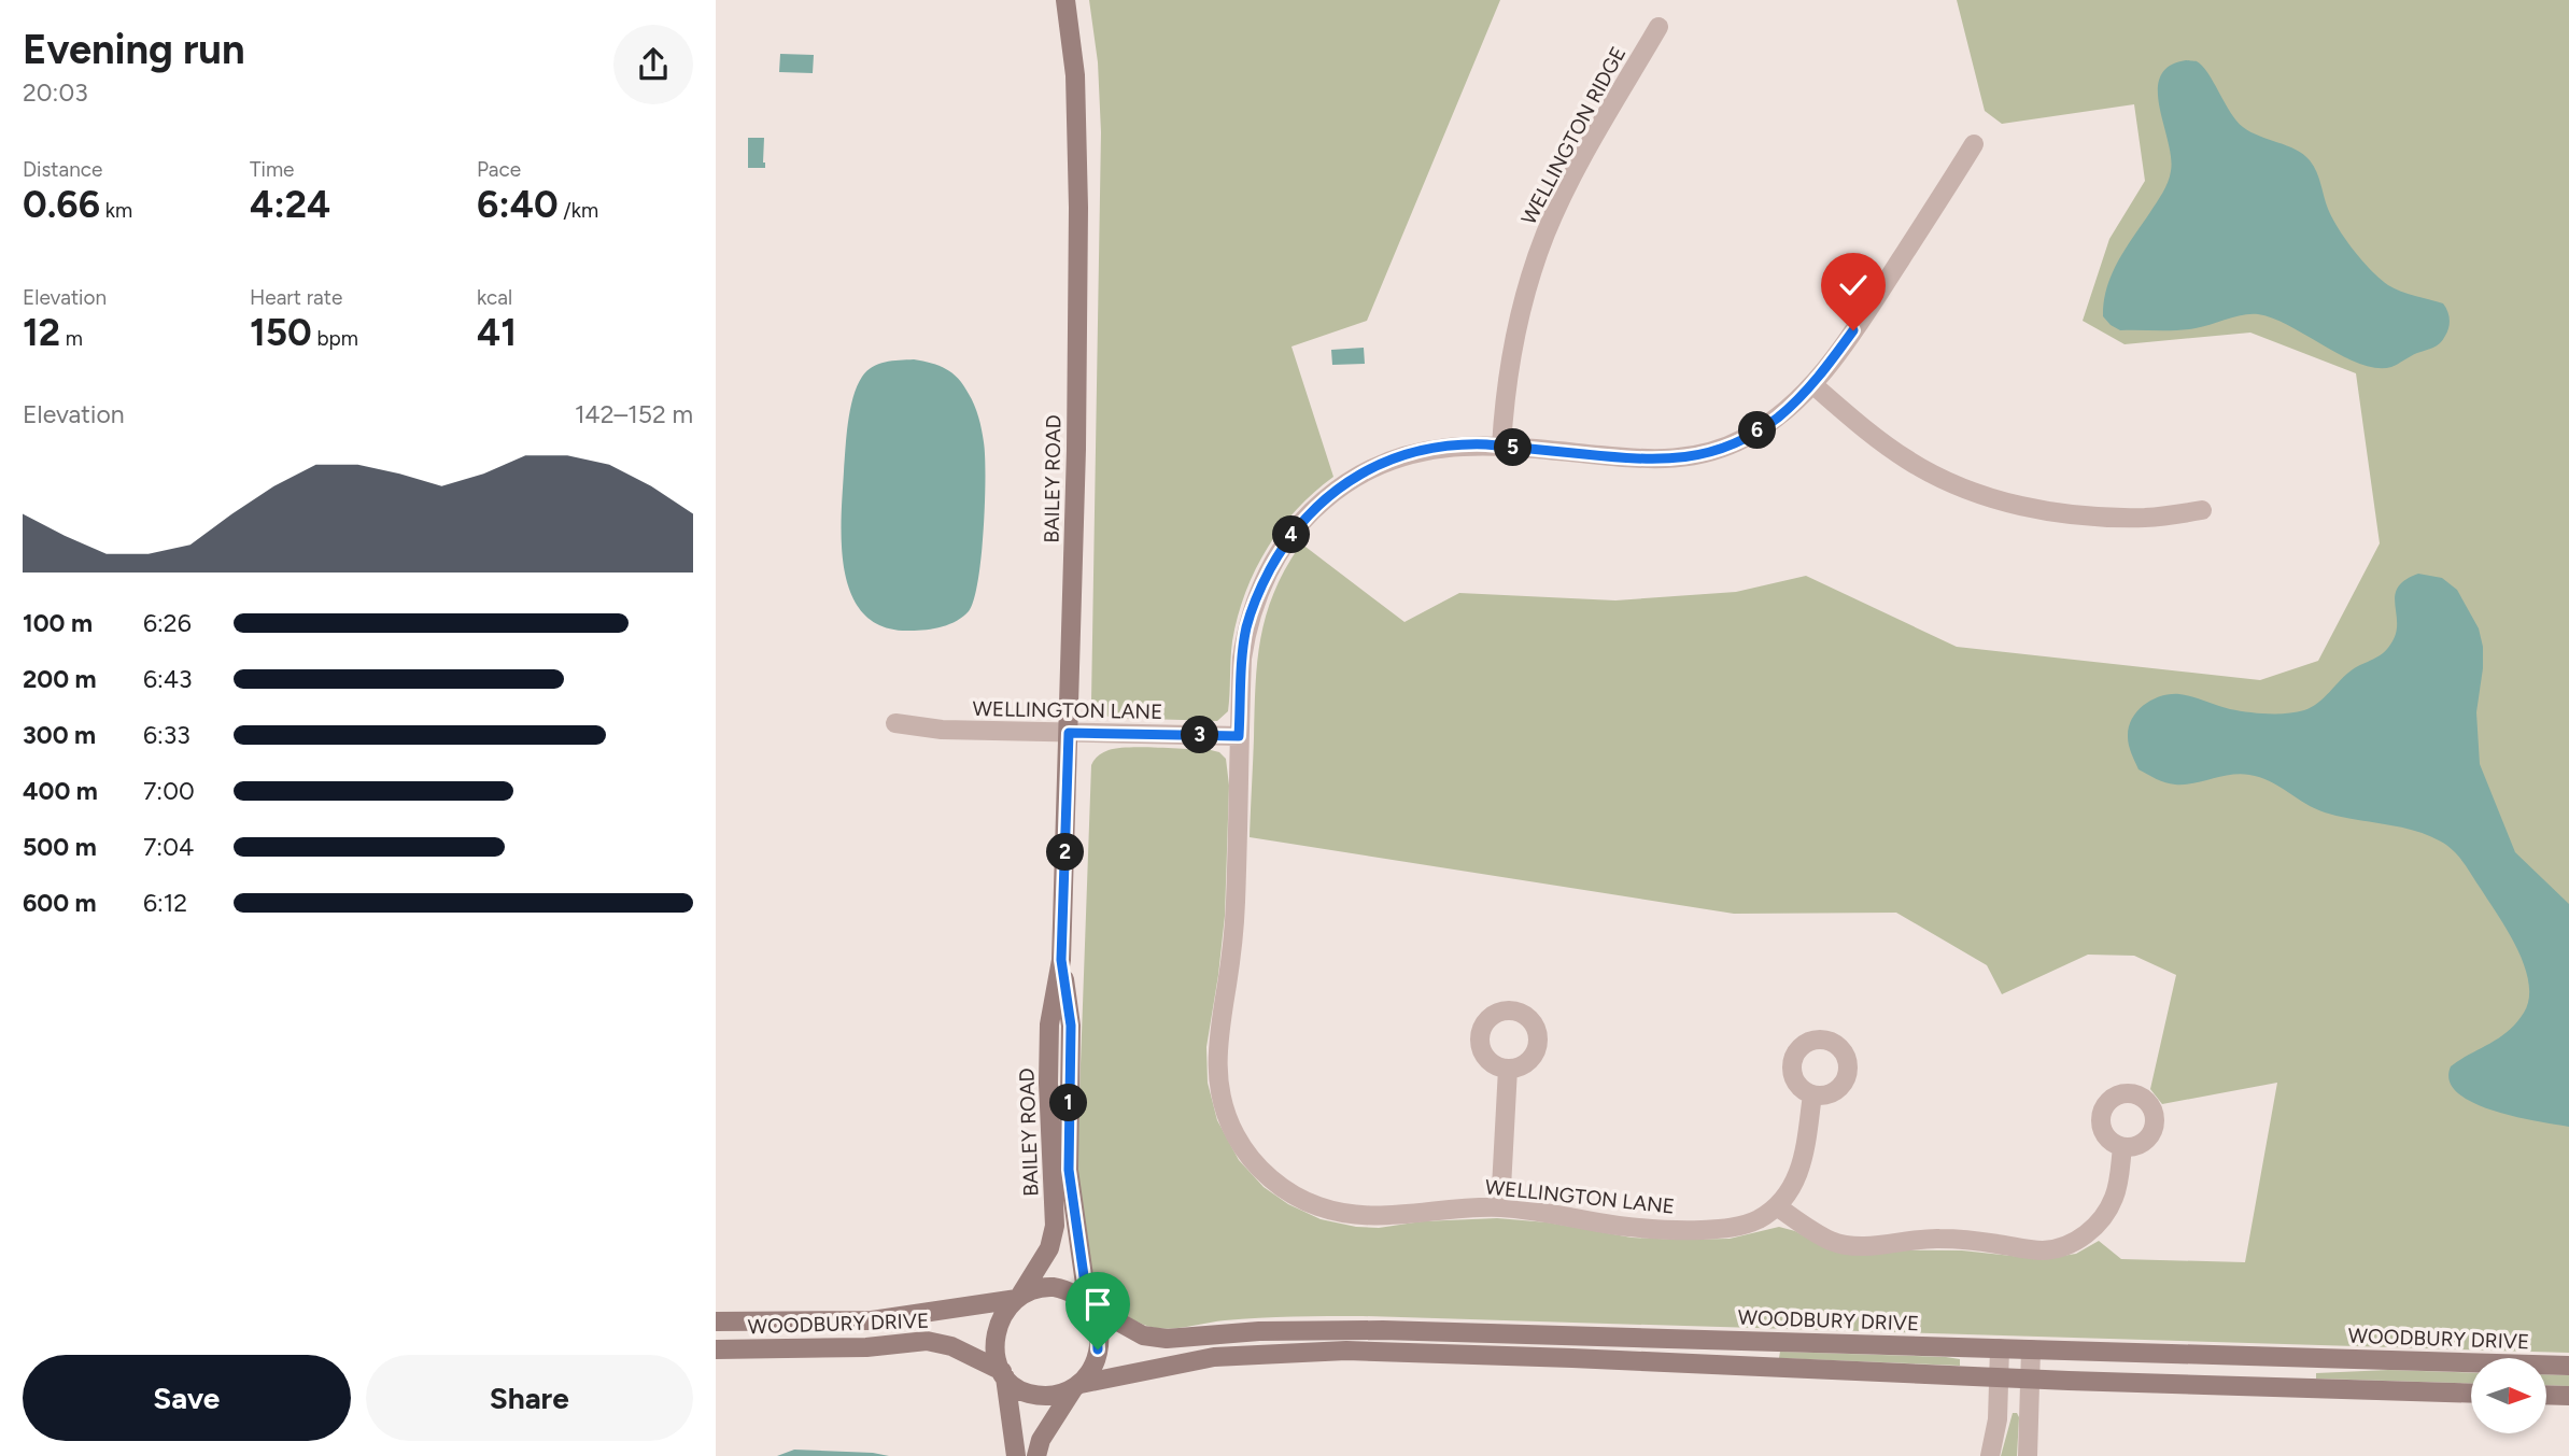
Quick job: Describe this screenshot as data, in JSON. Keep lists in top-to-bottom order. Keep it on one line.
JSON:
{"streets":{"main road":["BAILEY ROAD","WOODBURY DRIVE"],"street":["WELLINGTON RIDGE","WELLINGTON LANE"]},"crossings":[["WELLINGTON RIDGE","WELLINGTON LANE"],["BAILEY ROAD","WELLINGTON LANE"],["BAILEY ROAD","WOODBURY DRIVE"]],"north":"right","page":{"heading":["Evening run","20:03"],"stats":[["Distance","0.66 km"],["Time","4:24"],["Pace","6:40 /km"],["Elevation","12 m"],["Heart rate","150 bpm"],["kcal","41"]],"chart":["Elevation","142–152 m"],"pins":["6","5","4","3","2","1"],"list":[{"name":"100 m","note":"6:26"},{"name":"200 m","note":"6:43"},{"name":"300 m","note":"6:33"},{"name":"400 m","note":"7:00"},{"name":"500 m","note":"7:04"},{"name":"600 m","note":"6:12"}],"buttons":["Save","Share"]}}
